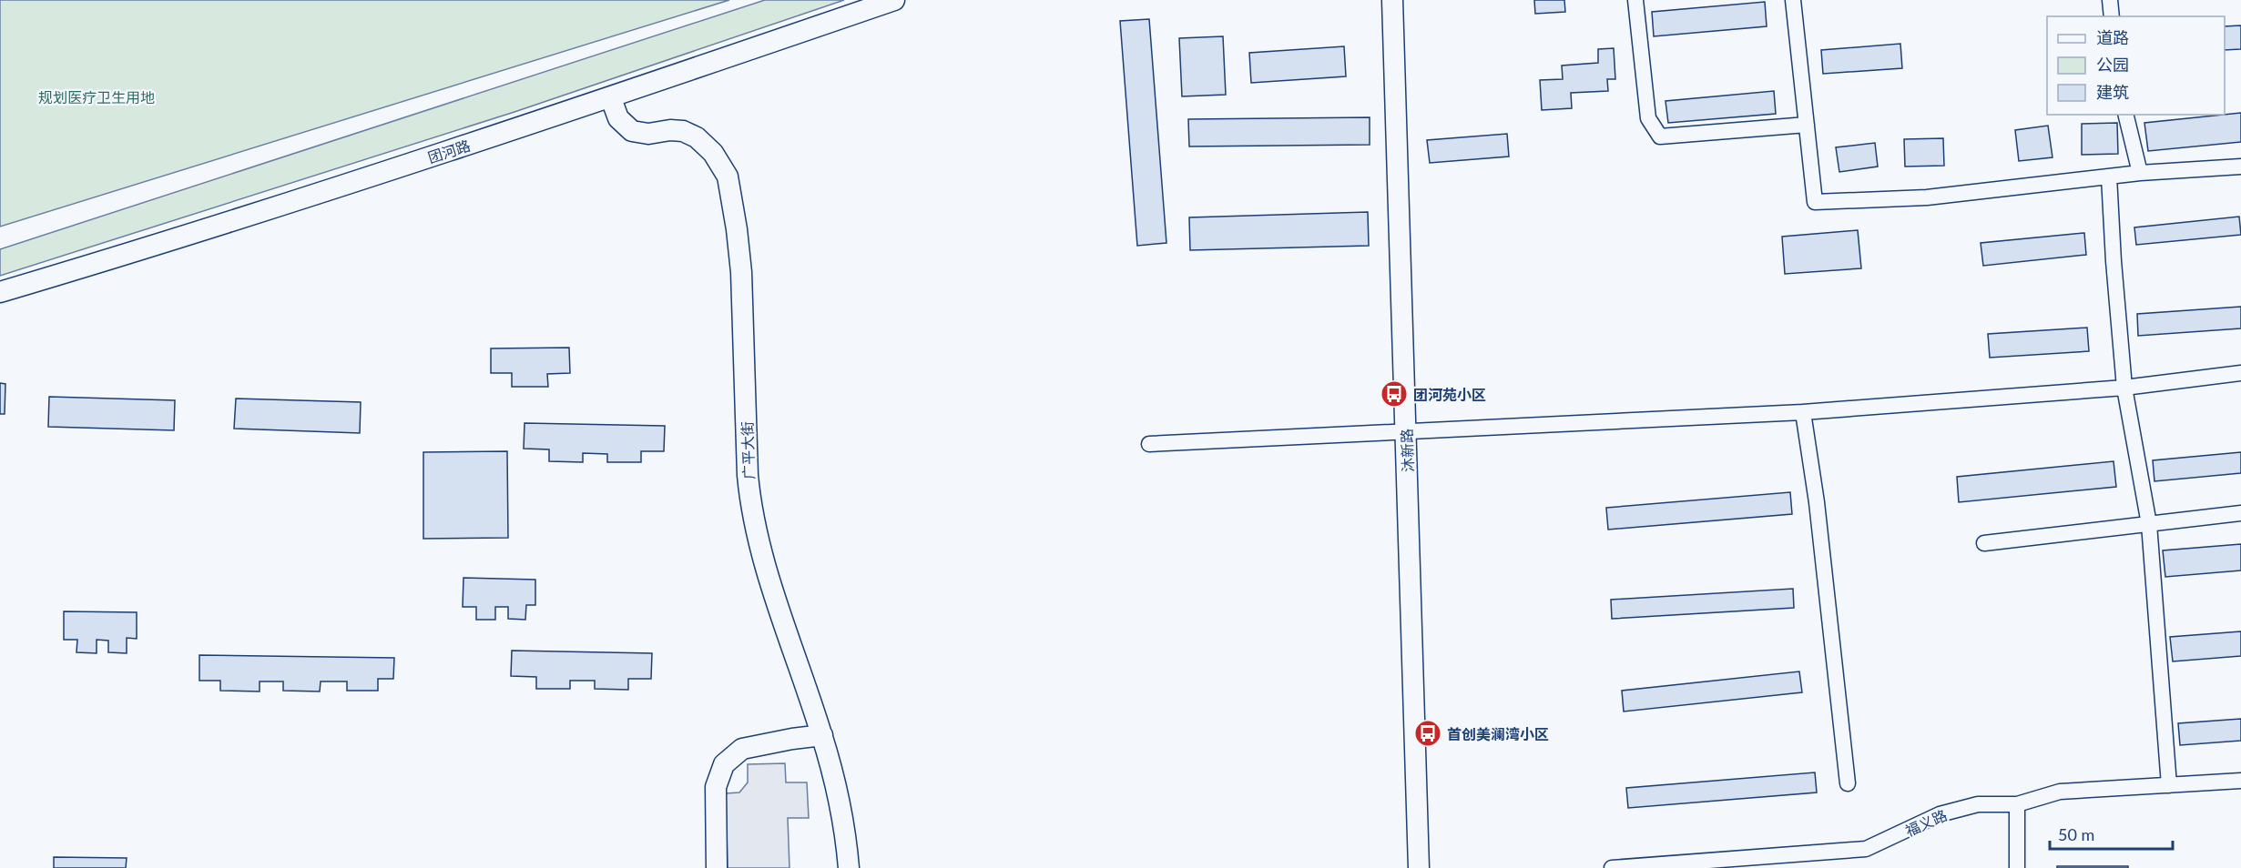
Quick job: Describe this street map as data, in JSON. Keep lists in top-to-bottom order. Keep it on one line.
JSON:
{"streets":{"street":["团河路","广平大街","沐新路","福义路"]},"crossings":[["团河路","广平大街"]],"parks":["规划医疗卫生用地"],"places":{"bus stop":["团河苑小区","首创美澜湾小区"]},"legend":["道路","公园","建筑"],"scale_bar":"50 m"}
